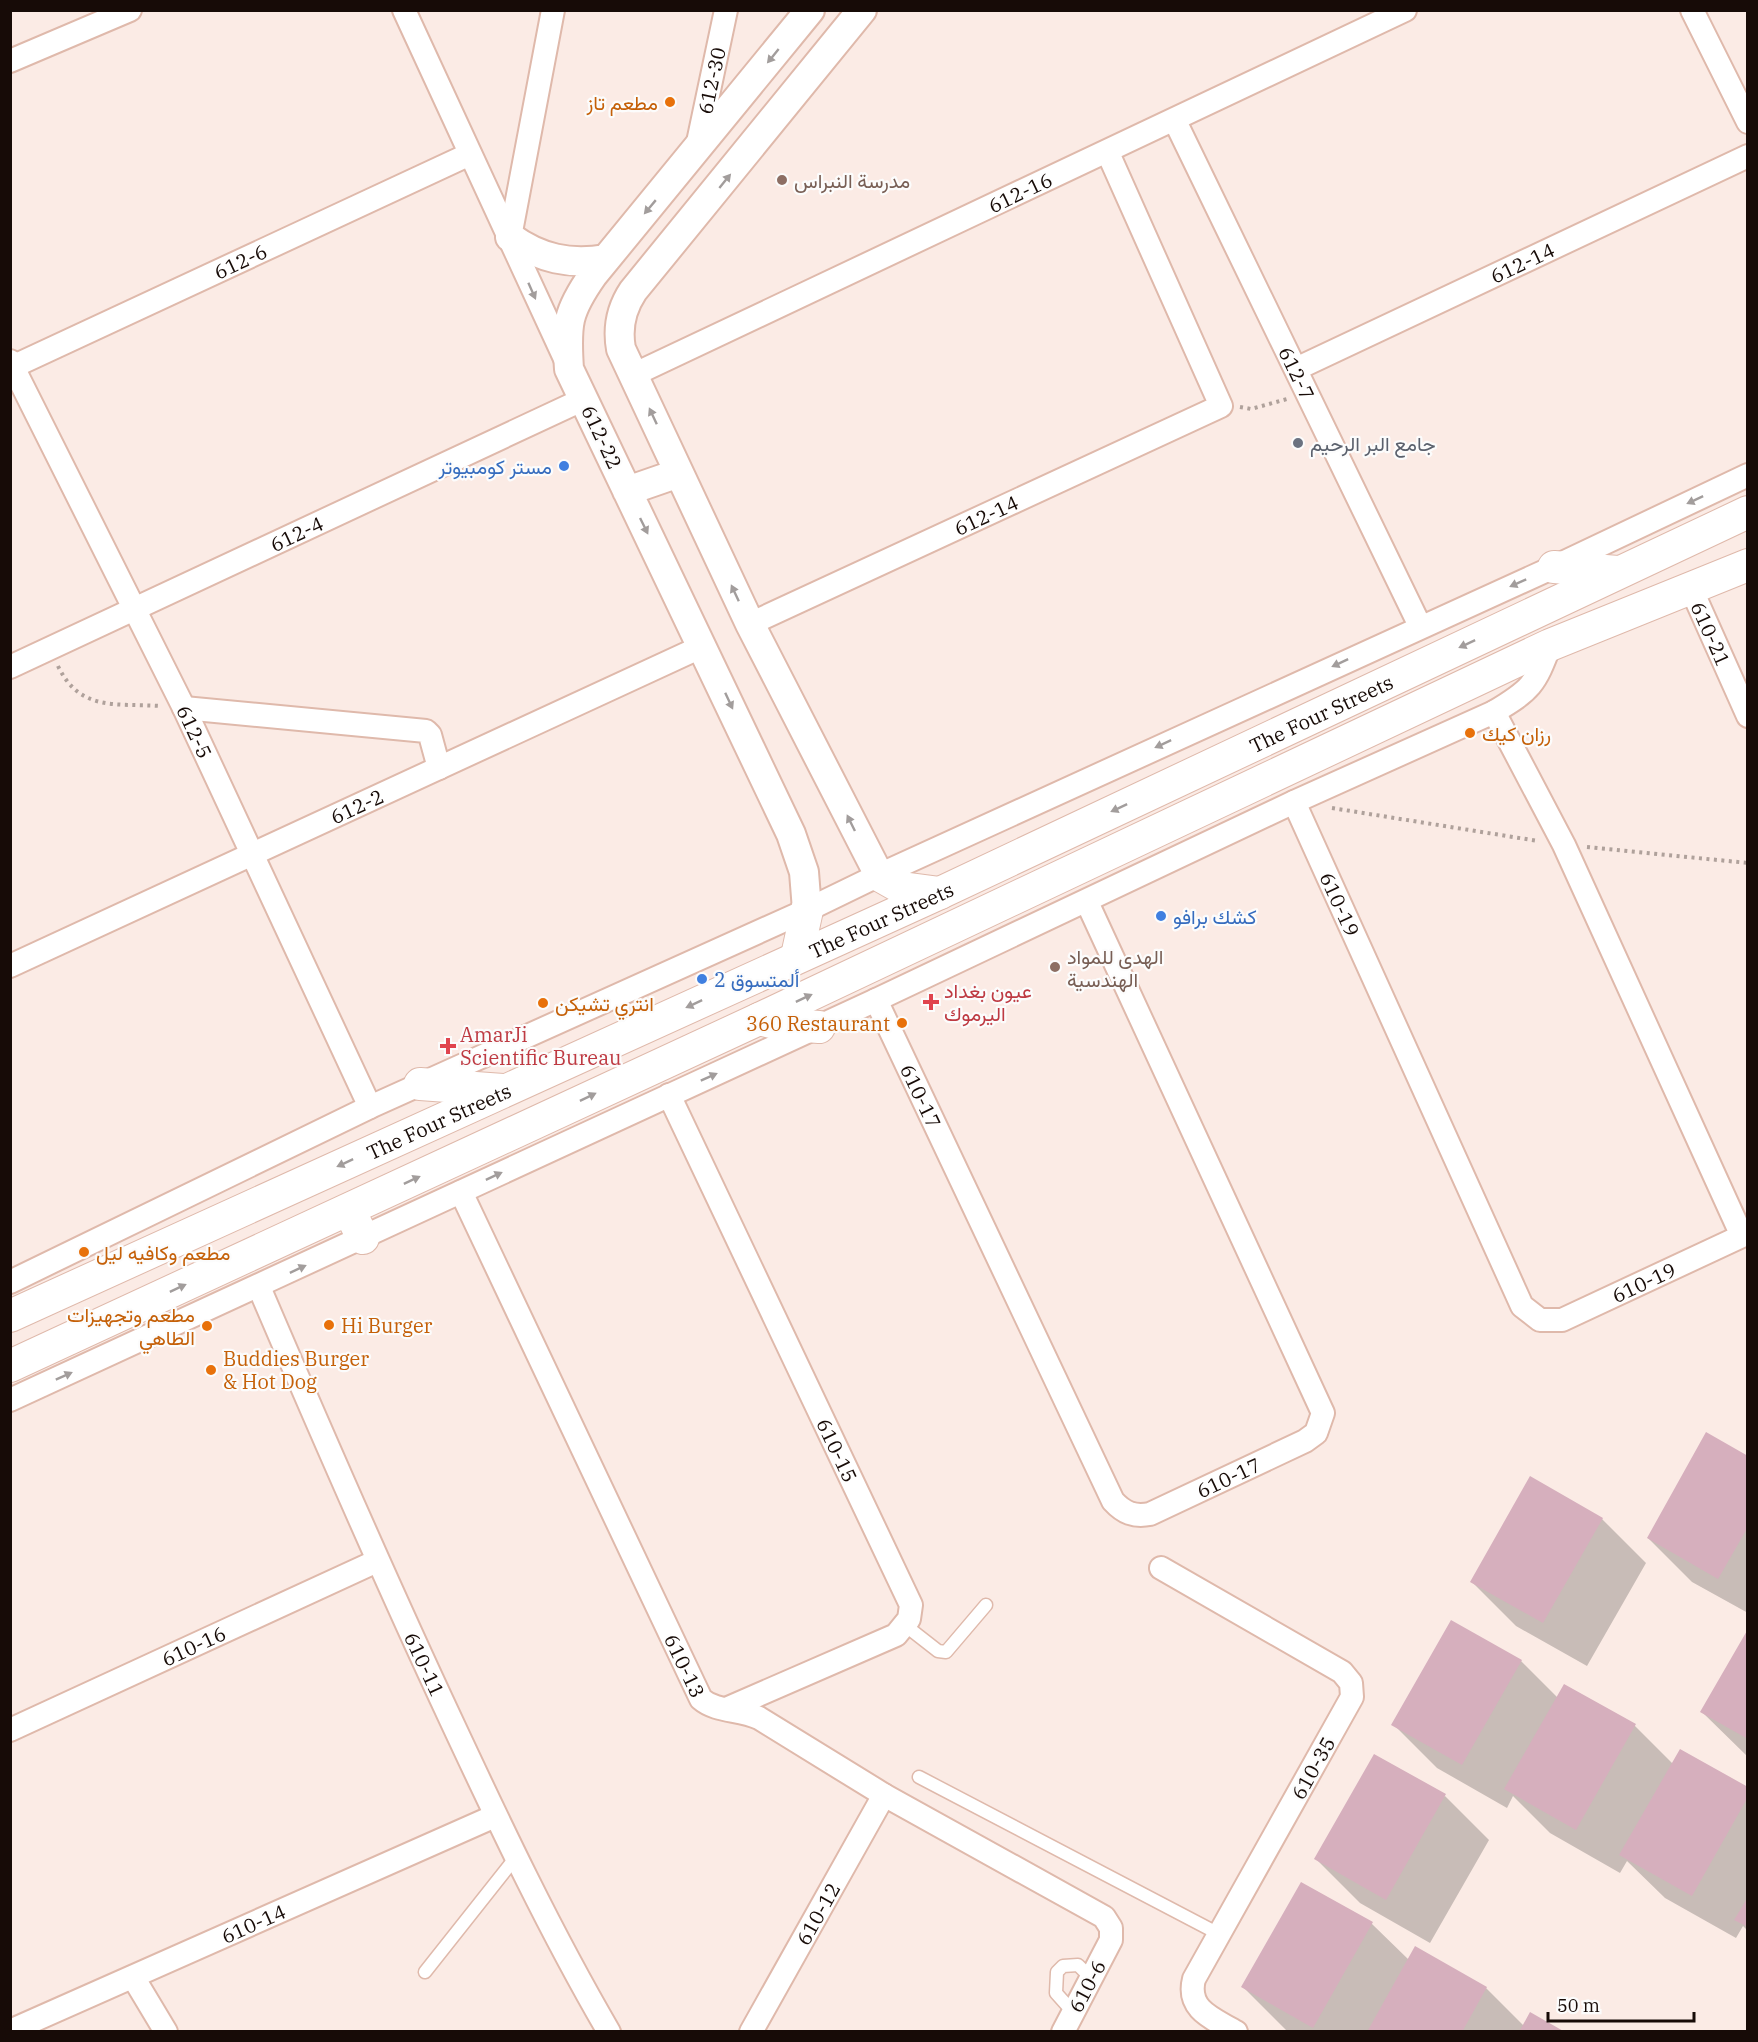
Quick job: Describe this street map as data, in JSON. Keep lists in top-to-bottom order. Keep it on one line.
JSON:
{"streets":{"main road":["The Four Streets"],"street":["612-30","612-16","612-6","612-14","612-7","612-22","612-4","610-21","612-5","612-2","610-19","610-17","610-15","610-16","610-11","610-13","610-35","610-12","610-14","610-6"]},"crossings":[["612-30","612-22"],["612-16","612-7"],["612-6","612-5"],["612-14","612-7"],["612-22","612-4"],["612-22","612-2"],["612-4","612-5"],["610-21","The Four Streets"],["612-5","612-2"],["610-16","610-11"],["610-11","610-14"],["610-13","610-12"],["610-13","610-6"]],"one_way":["612-22"],"places":{"other":["مطعم تاز","مدرسة النبراس","جامع البر الرحيم","مستر كومبيوتر","رزان كيك","كشك برافو","الهدى للمواد الهندسية","ألمتسوق 2","انتري تشيكن","360 Restaurant","مطعم وكافيه ليل","Hi Burger","مطعم وتجهيزات الطاهي","Buddies Burger & Hot Dog"],"health":["عيون بغداد اليرموك","AmarJi Scientific Bureau"]},"scale_bar":"50 m"}
